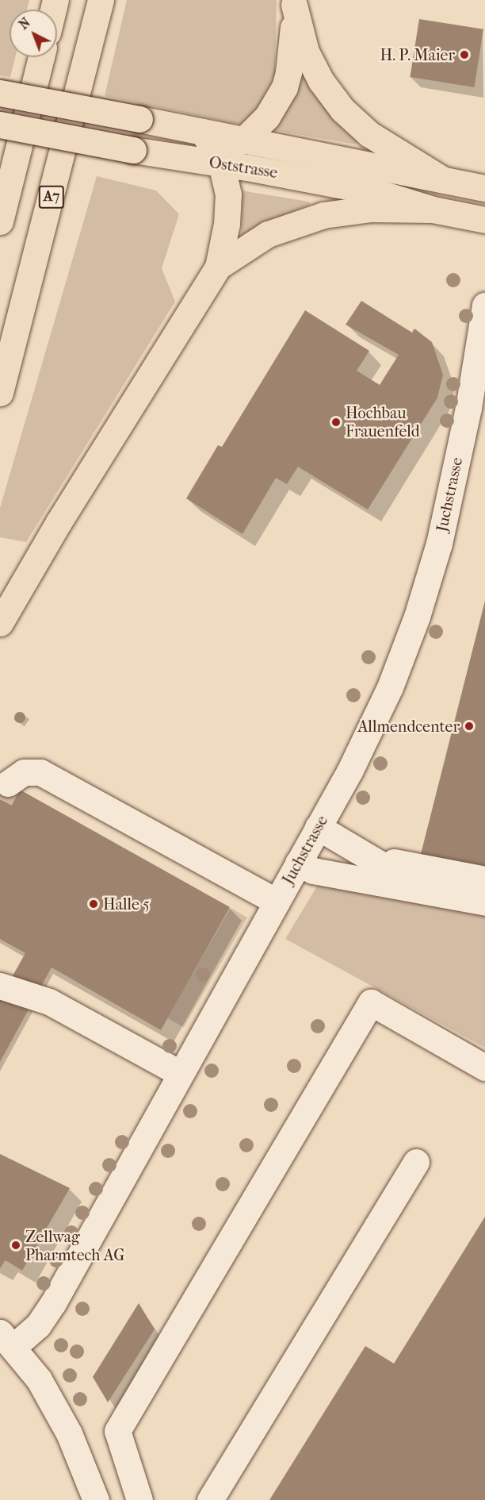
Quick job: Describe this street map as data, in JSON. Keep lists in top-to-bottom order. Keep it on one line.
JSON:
{"streets":{"main road":["Oststrasse","A7"],"street":["Juchstrasse"]},"places":["H. P. Maier","Hochbau Frauenfeld","Allmendcenter","Halle 5","Zellwag Pharmtech AG"],"north":"top left"}
